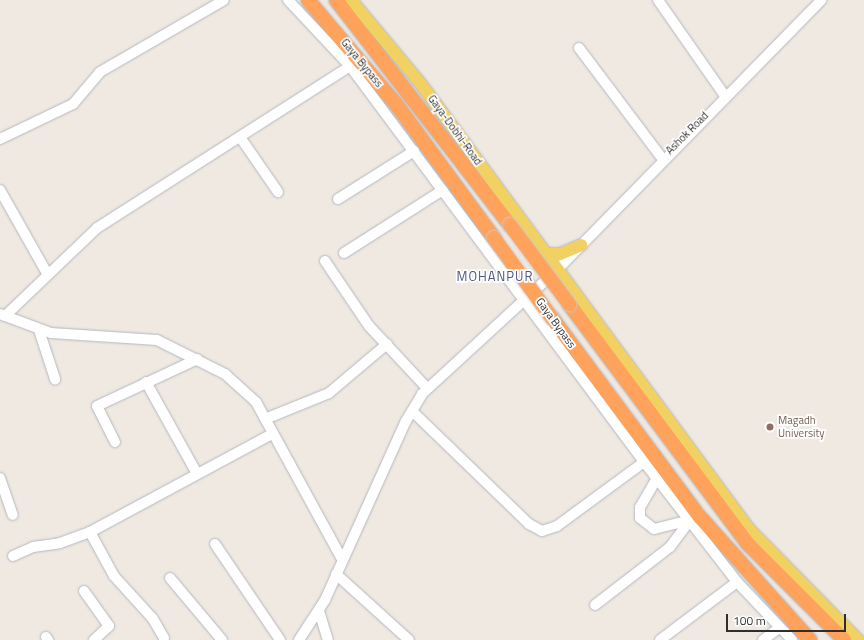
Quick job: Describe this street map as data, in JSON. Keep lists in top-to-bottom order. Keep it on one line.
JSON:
{"streets":{"highway":["Gaya Bypass"],"main road":["Gaya-Dobhi-Road"],"street":["Ashok Road"]},"crossings":[["Gaya-Dobhi-Road","Ashok Road"]],"districts":["MOHANPUR"],"places":["Magadh University"],"scale_bar":"100 m"}
